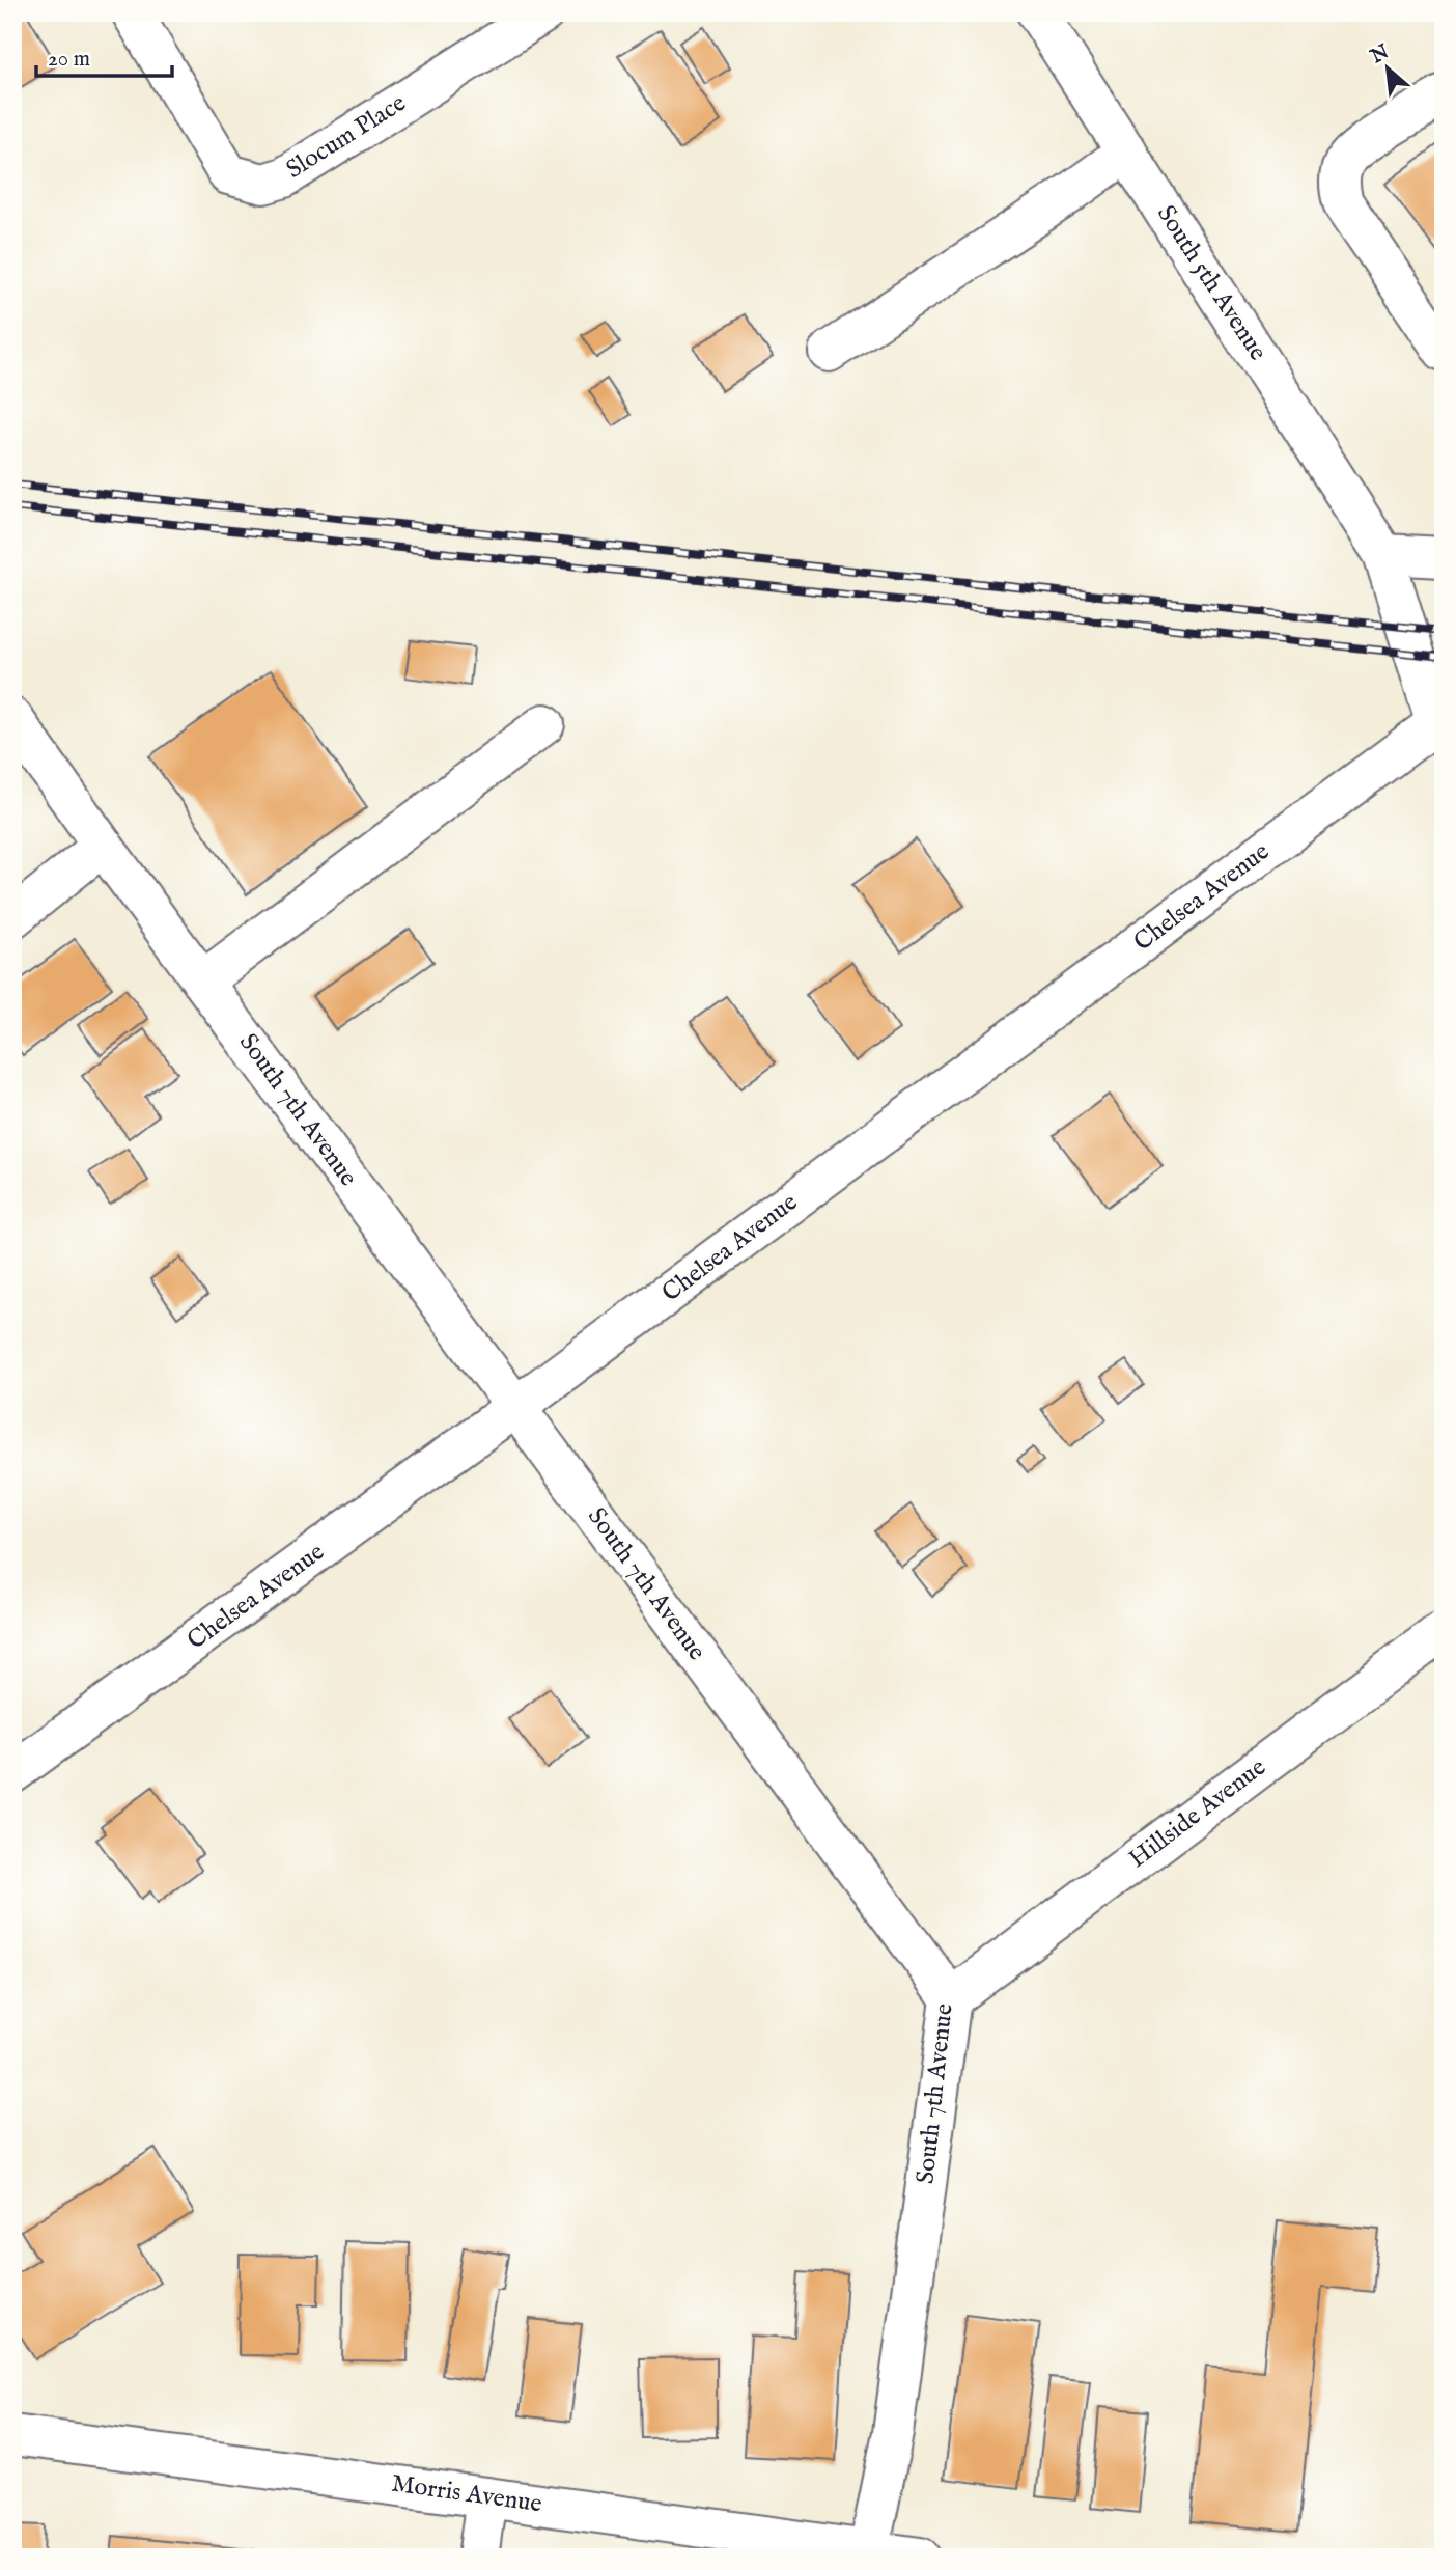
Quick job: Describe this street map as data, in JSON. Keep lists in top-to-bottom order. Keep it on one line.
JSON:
{"streets":{"street":["Slocum Place","South 5th Avenue","Chelsea Avenue","South 7th Avenue","Hillside Avenue","Morris Avenue"]},"crossings":[["South 5th Avenue","Chelsea Avenue"],["Chelsea Avenue","South 7th Avenue"],["South 7th Avenue","Hillside Avenue"],["South 7th Avenue","Morris Avenue"]],"scale_bar":"20 m","north":"top left"}
